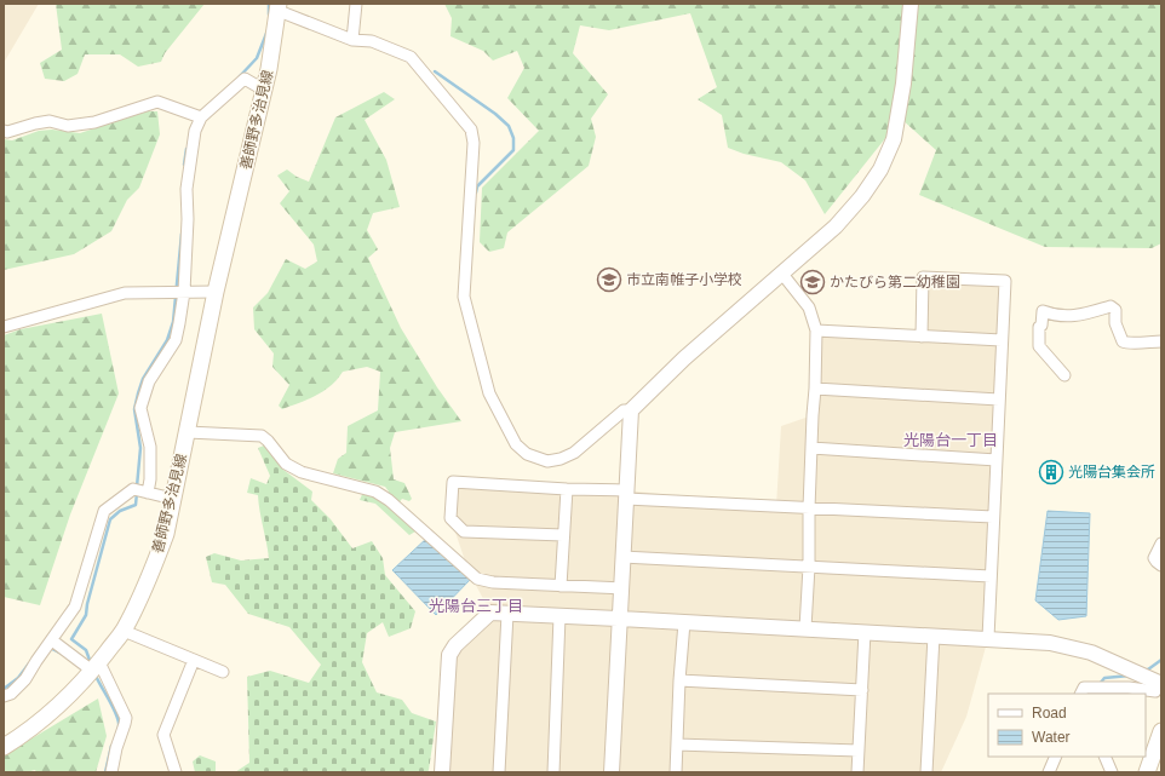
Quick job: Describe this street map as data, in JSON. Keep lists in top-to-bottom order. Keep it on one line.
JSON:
{"streets":{"main road":["善師野多治見線"]},"districts":["光陽台一丁目","光陽台三丁目"],"places":{"school or university":["市立南帷子小学校","かたびら第二幼稚園"],"building":["光陽台集会所"]},"legend":["Road","Water"]}
